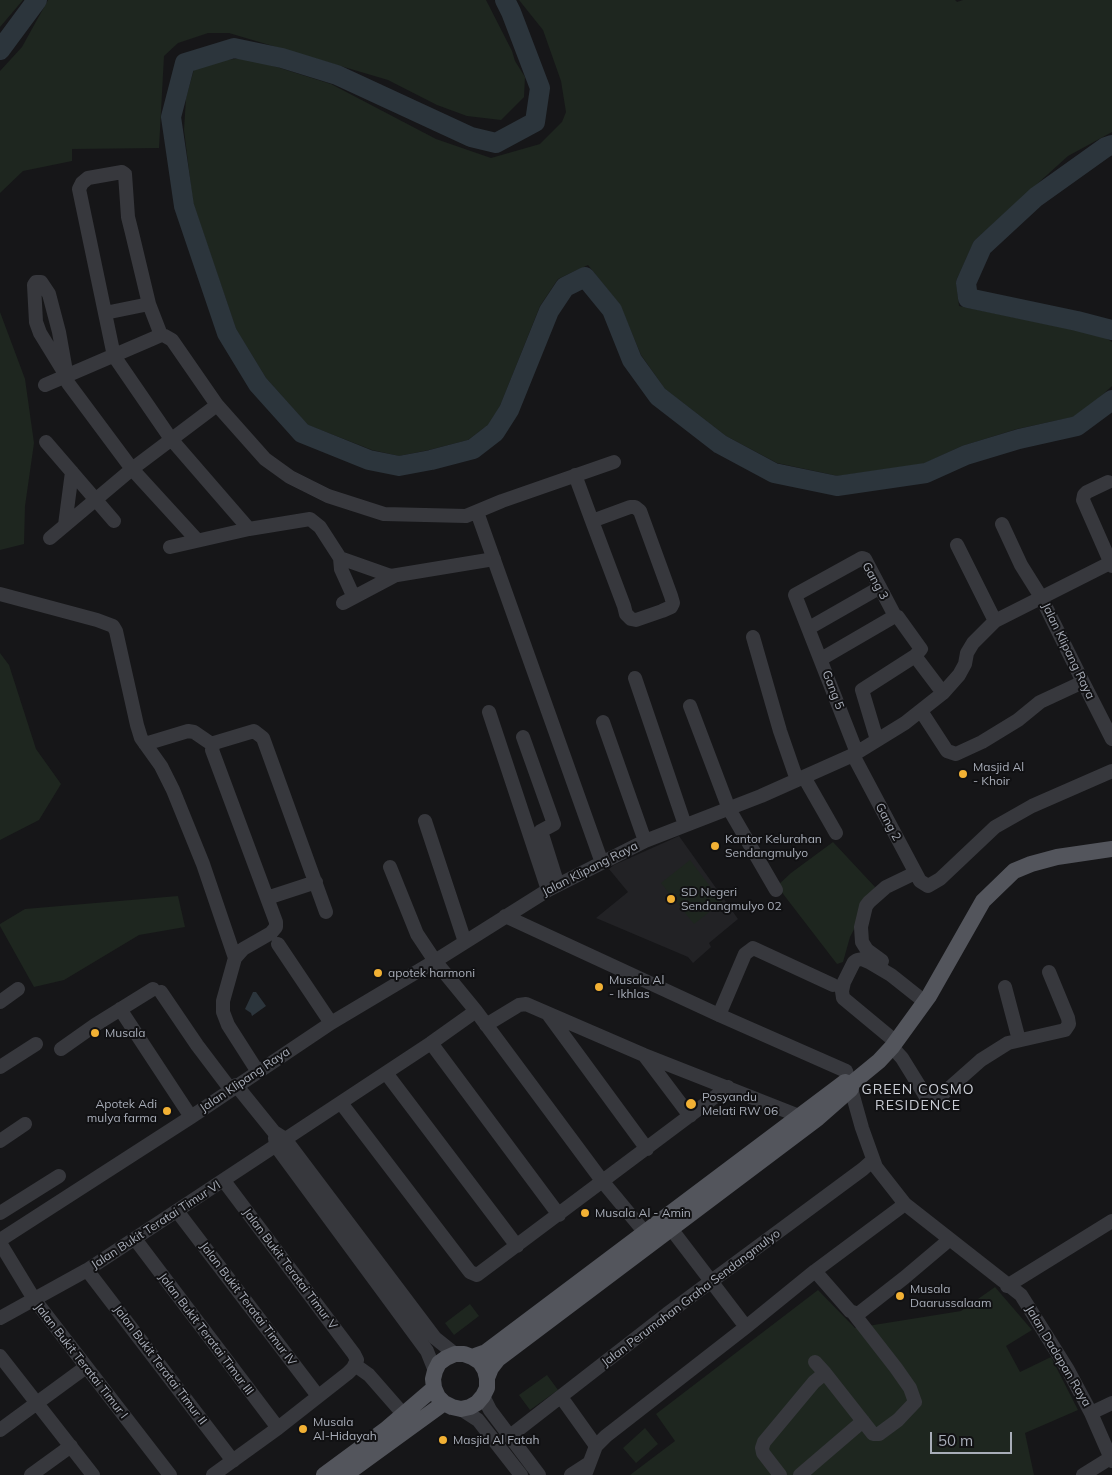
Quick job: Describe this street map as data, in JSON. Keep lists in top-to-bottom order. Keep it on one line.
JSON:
{"streets":{"street":["Gang 3","Jalan Klipang Raya","Gang 5","Gang 2","Jalan Bukit Teratai Timur VI","Jalan Bukit Teratai Timur V","Jalan Perumahan Graha Sendangmulyo","Jalan Bukit Teratai Timur IV","Jalan Bukit Teratai Timur III","Jalan Dadapan Raya","Jalan Bukit Teratai Timur I","Jalan Bukit Teratai Timur II"]},"crossings":[["Gang 3","Jalan Klipang Raya"],["Gang 3","Gang 5"],["Jalan Klipang Raya","Gang 5"],["Jalan Klipang Raya","Gang 2"],["Jalan Klipang Raya","Jalan Bukit Teratai Timur I"],["Gang 5","Gang 2"],["Jalan Bukit Teratai Timur VI","Jalan Bukit Teratai Timur V"],["Jalan Bukit Teratai Timur VI","Jalan Bukit Teratai Timur IV"],["Jalan Bukit Teratai Timur VI","Jalan Bukit Teratai Timur III"],["Jalan Bukit Teratai Timur VI","Jalan Bukit Teratai Timur I"],["Jalan Bukit Teratai Timur VI","Jalan Bukit Teratai Timur II"],["Jalan Perumahan Graha Sendangmulyo","Jalan Dadapan Raya"]],"districts":["GREEN COSMO RESIDENCE"],"places":["Masjid Al - Khoir","Kantor Kelurahan Sendangmulyo","SD Negeri Sendangmulyo 02","apotek harmoni","Musala Al - Ikhlas","Musala","Posyandu Melati RW 06","Apotek Adi mulya farma","Musala Al - Amin","Musala Daarussalaam","Musala Al-Hidayah","Masjid Al Fatah"],"scale_bar":"50 m"}
